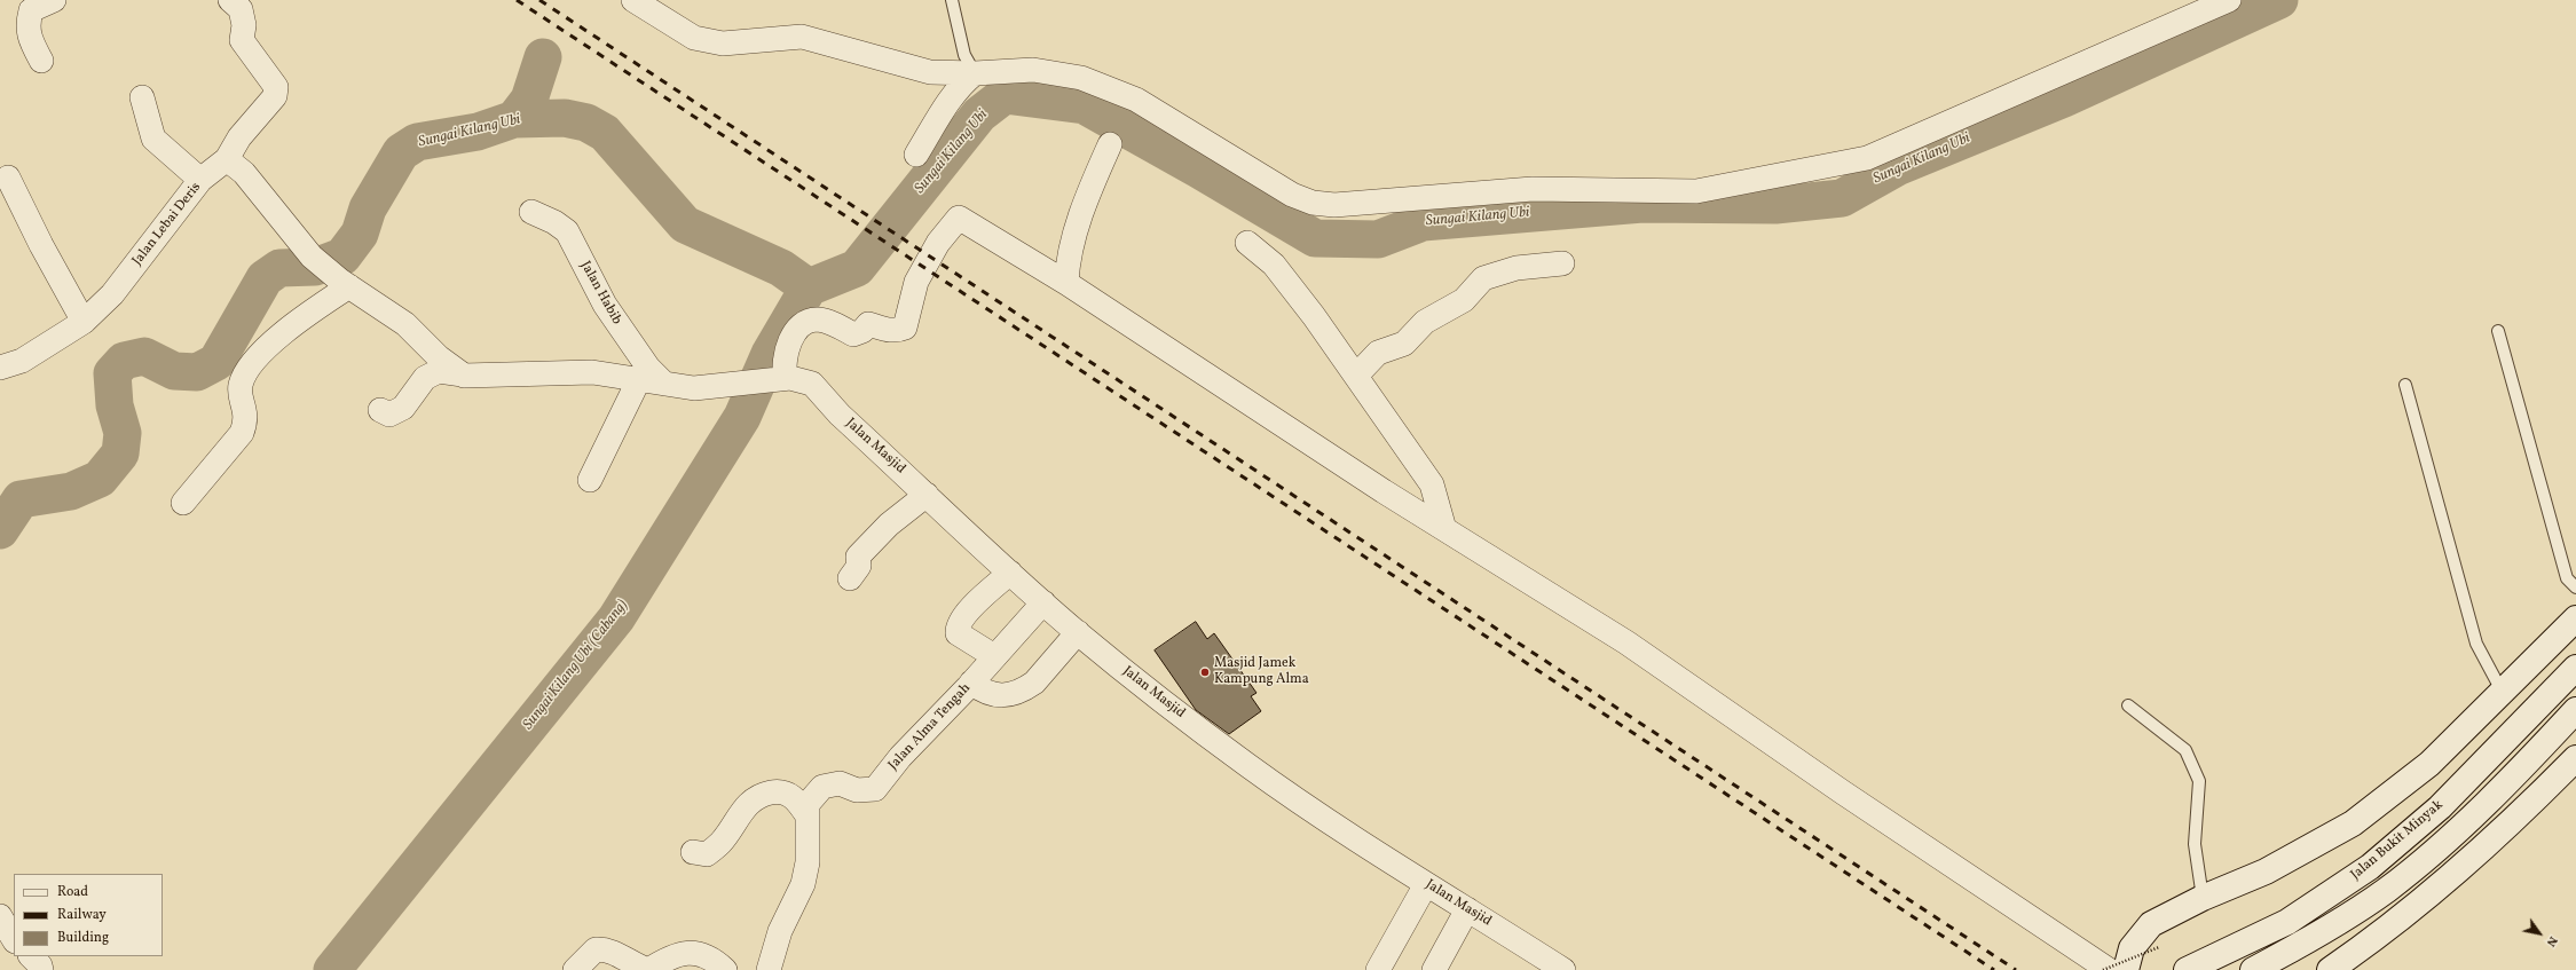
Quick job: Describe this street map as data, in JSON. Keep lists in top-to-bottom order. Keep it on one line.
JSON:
{"streets":{"main road":["Jalan Bukit Minyak"],"street":["Jalan Lebai Deris","Jalan Habib","Jalan Masjid","Jalan Alma Tengah"]},"crossings":[["Jalan Masjid","Jalan Alma Tengah"]],"water":["Sungai Kilang Ubi","Sungai Kilang Ubi (Cabang)"],"places":["Masjid Jamek Kampung Alma"],"legend":["Road","Railway","Building"],"north":"bottom right"}
